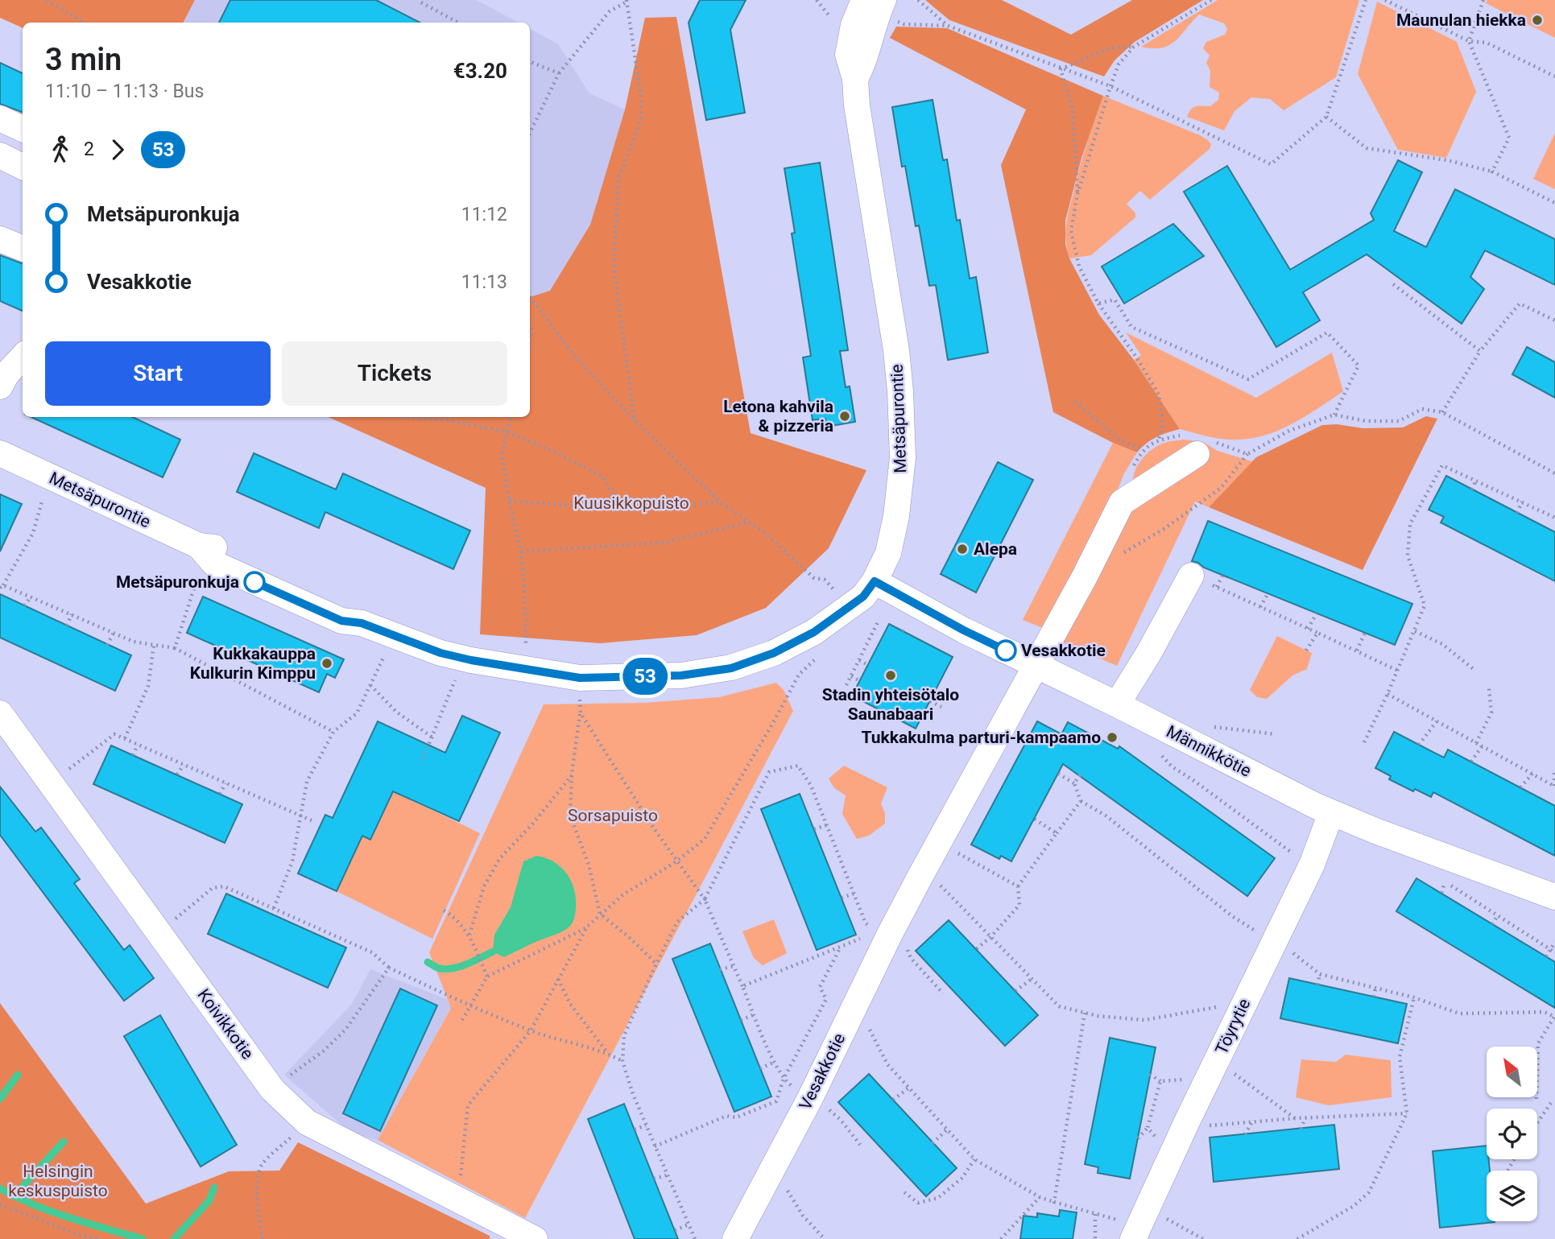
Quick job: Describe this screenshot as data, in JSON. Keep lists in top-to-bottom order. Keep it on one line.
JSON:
{"streets":{"street":["Metsäpurontie","Männikkötie","Koivikkotie","Töyrytie","Vesakkotie"]},"crossings":[["Metsäpurontie","Männikkötie"],["Männikkötie","Töyrytie"],["Männikkötie","Vesakkotie"]],"parks":["Kuusikkopuisto","Sorsapuisto","Helsingin keskuspuisto"],"places":["Maunulan hiekka","Letona kahvila & pizzeria","Alepa","Metsäpuronkuja","Vesakkotie","Kukkakauppa Kulkurin Kimppu","Stadin yhteisötalo Saunabaari","Tukkakulma parturi-kampaamo"],"lines":["bus line 53"],"north":"top left","page":{"on_map":"53","heading":["3 min","11:10 – 11:13 · Bus","€3.20"],"legs":["2","53"],"list":[{"name":"Metsäpuronkuja","value":"11:12"},{"name":"Vesakkotie","value":"11:13"}],"buttons":["Start","Tickets"]}}
